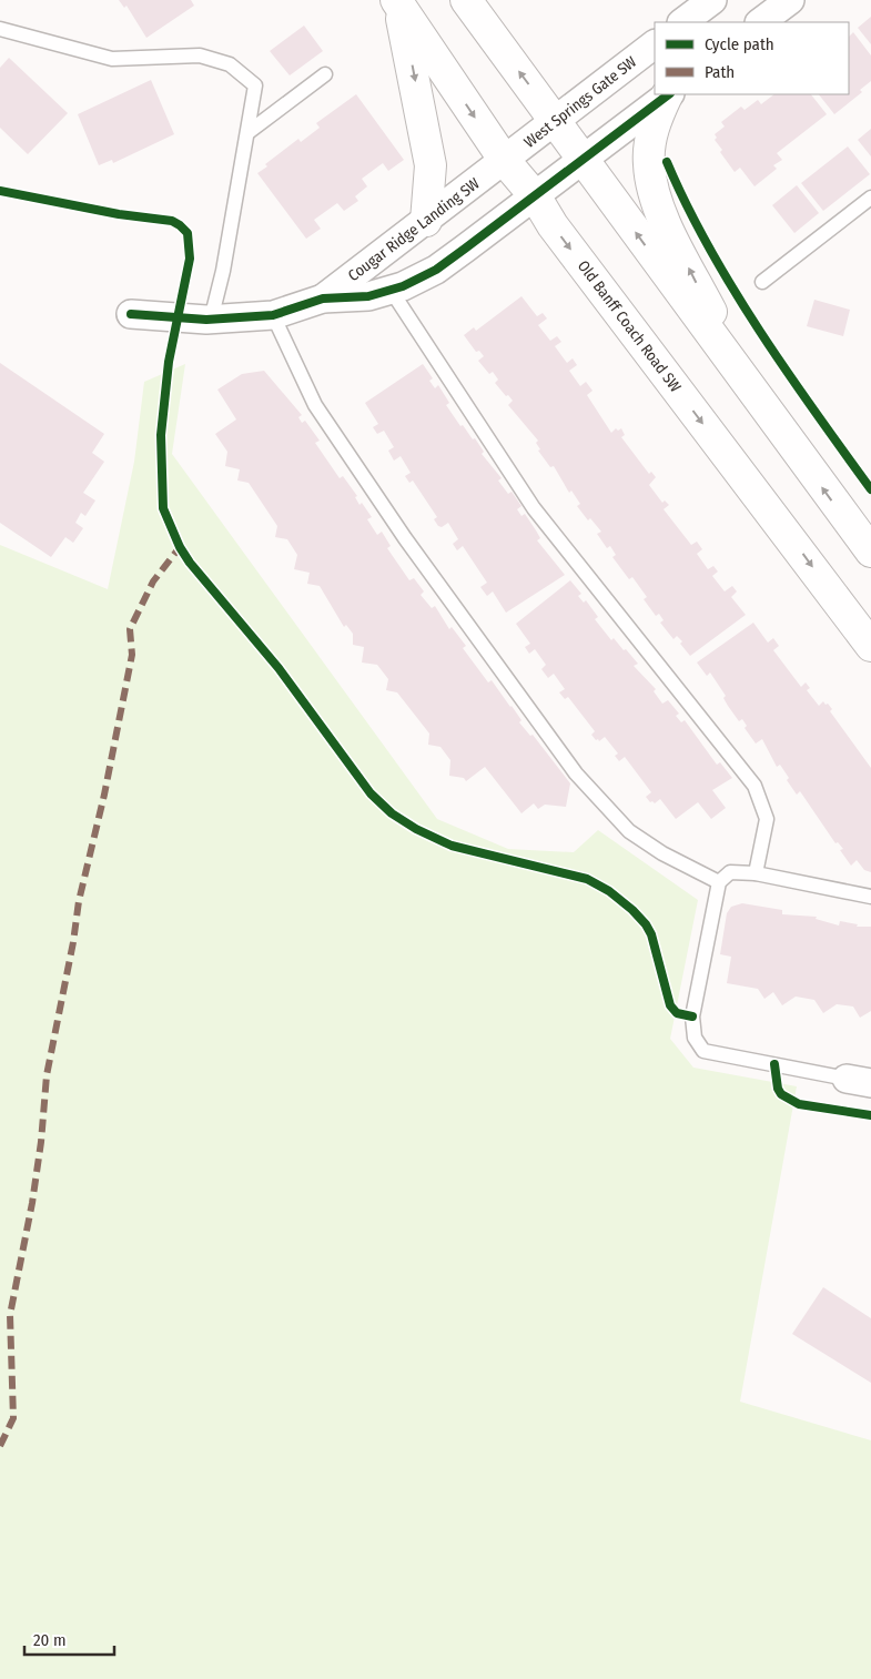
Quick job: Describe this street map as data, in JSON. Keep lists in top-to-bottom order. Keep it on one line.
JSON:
{"streets":{"main road":["Old Banff Coach Road SW"],"street":["West Springs Gate SW","Cougar Ridge Landing SW"]},"crossings":[["West Springs Gate SW","Cougar Ridge Landing SW"],["West Springs Gate SW","Old Banff Coach Road SW"],["Cougar Ridge Landing SW","Old Banff Coach Road SW"]],"legend":["Cycle path","Path"],"scale_bar":"20 m"}
